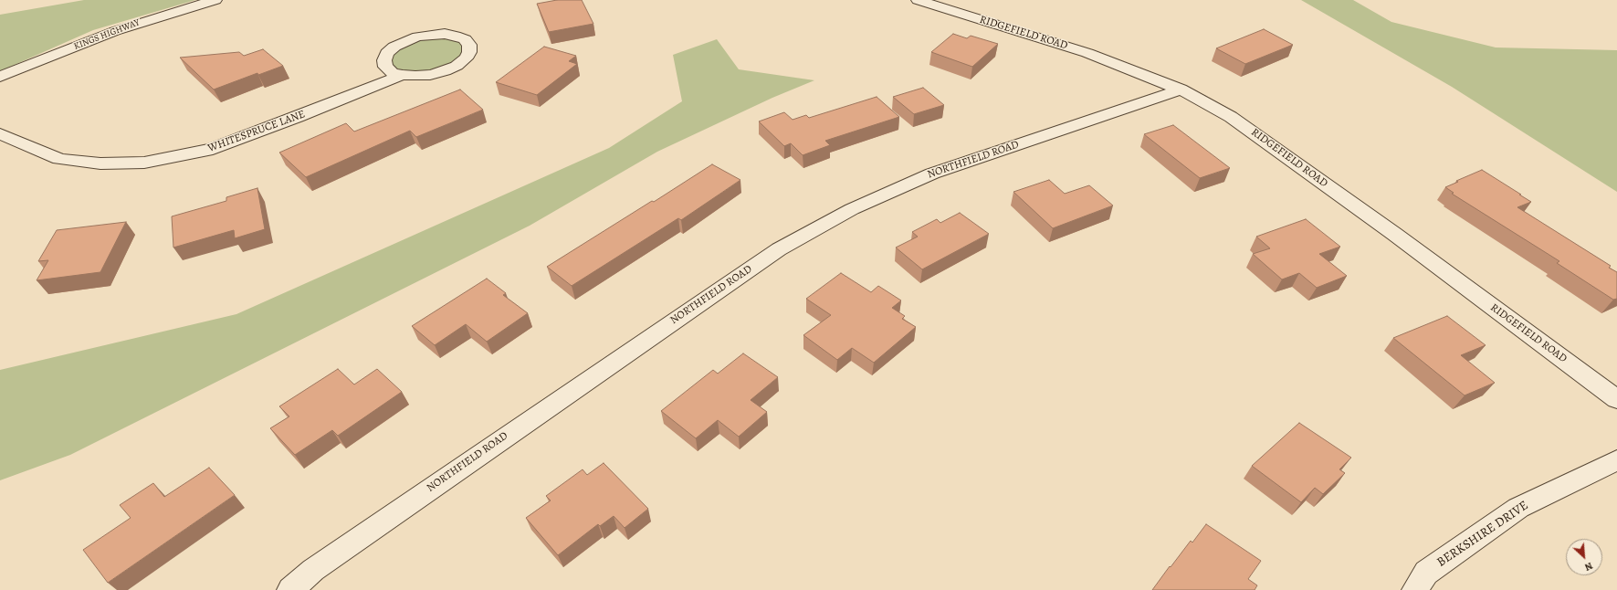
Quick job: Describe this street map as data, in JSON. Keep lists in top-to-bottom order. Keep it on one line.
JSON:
{"streets":{"street":["RIDGEFIELD ROAD","KINGS HIGHWAY","WHITESPRUCE LANE","NORTHFIELD ROAD","BERKSHIRE DRIVE"]},"crossings":[["RIDGEFIELD ROAD","NORTHFIELD ROAD"]],"north":"bottom right"}
